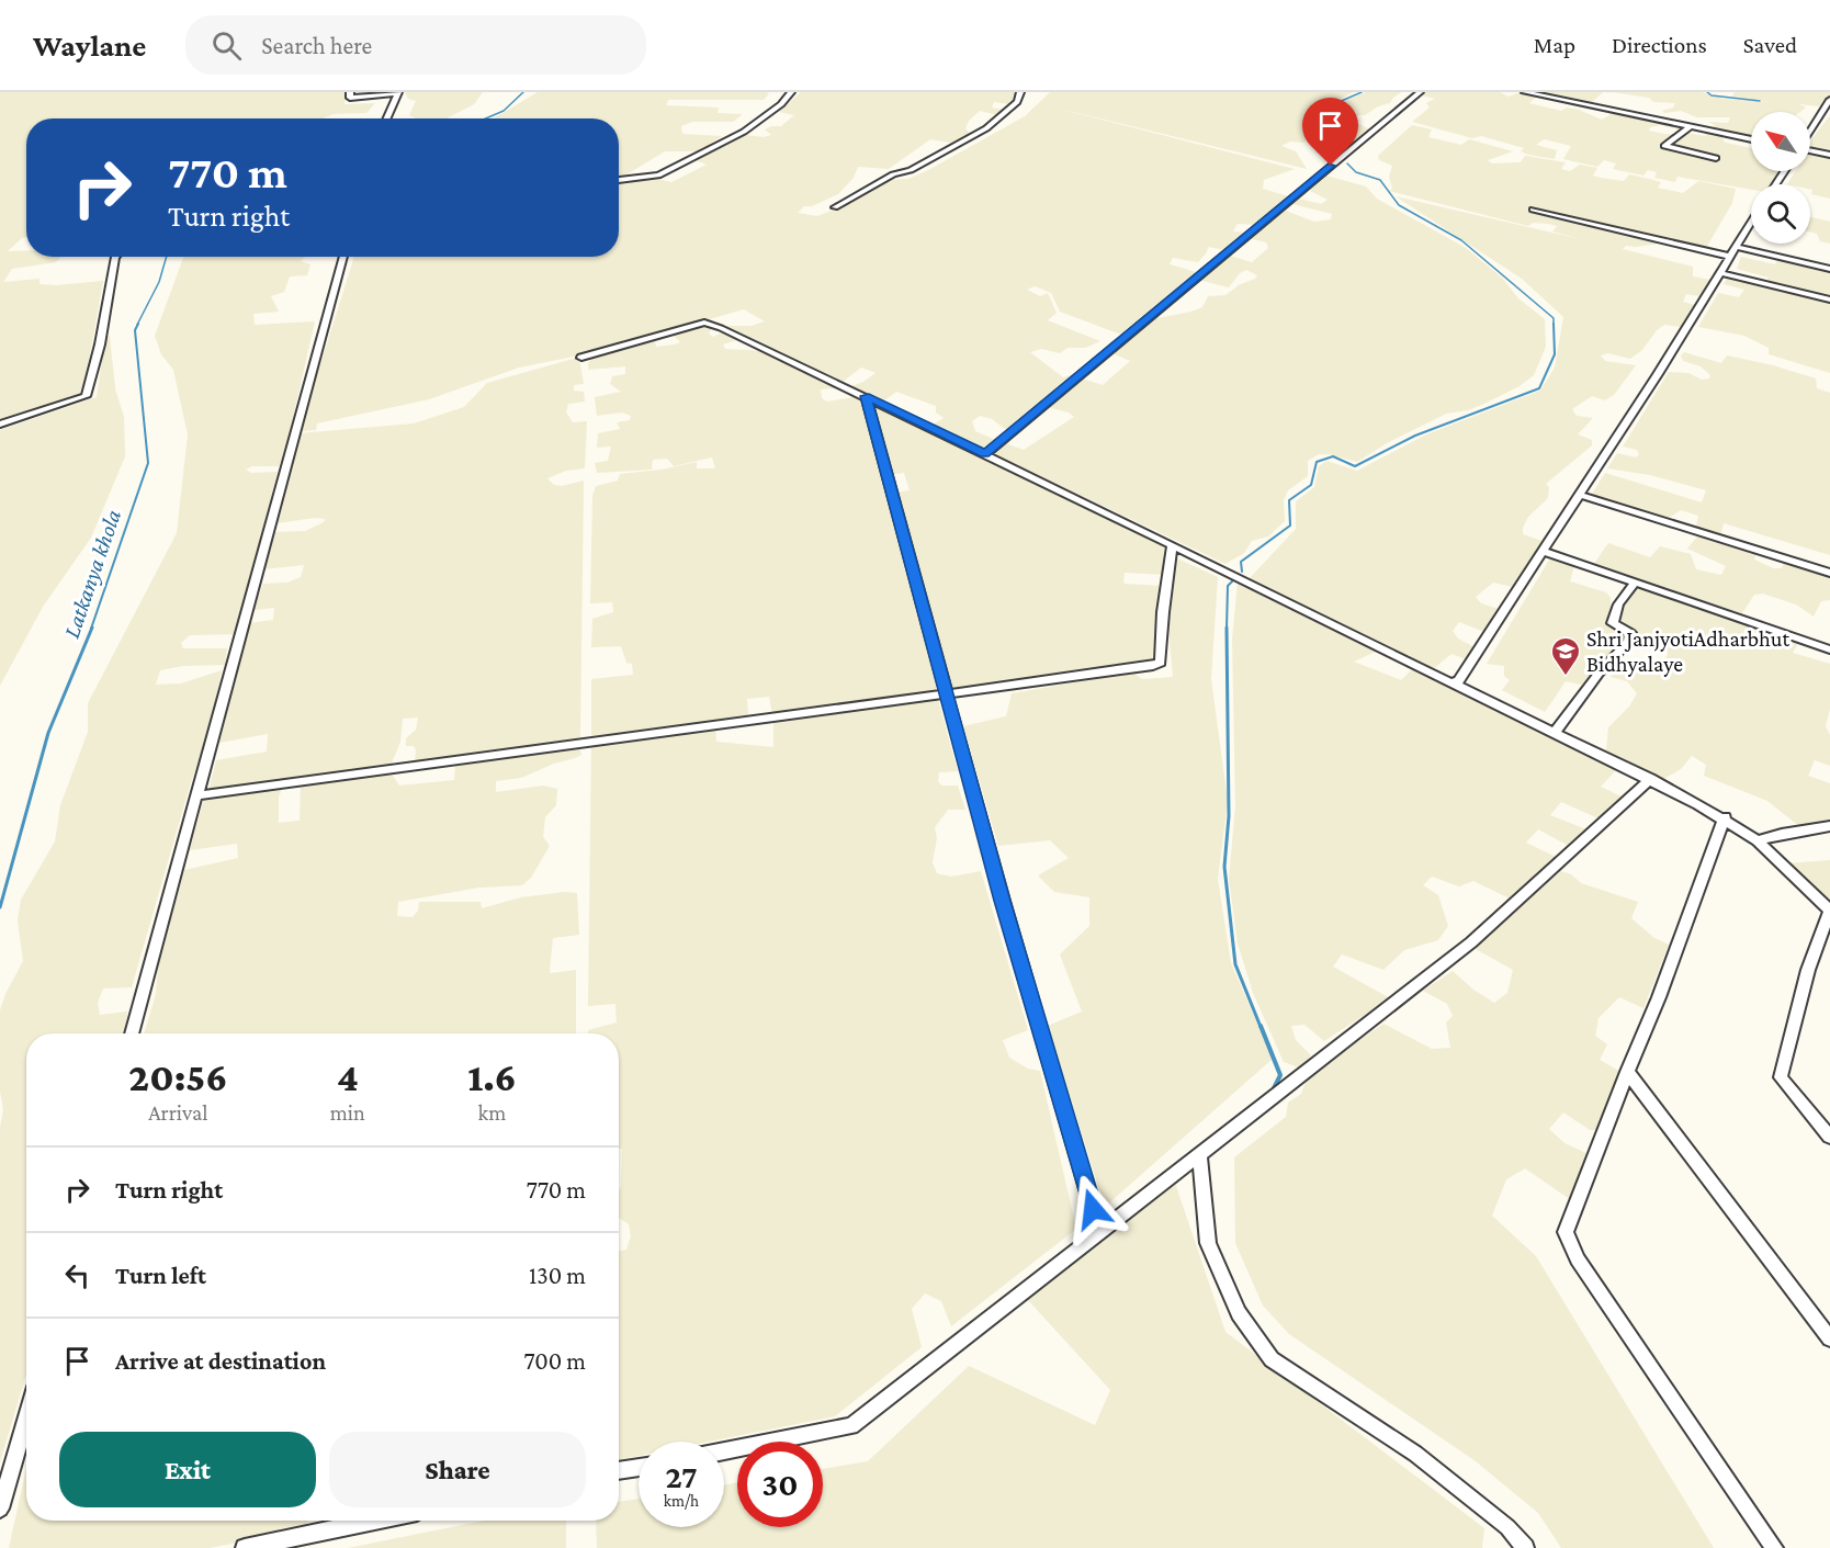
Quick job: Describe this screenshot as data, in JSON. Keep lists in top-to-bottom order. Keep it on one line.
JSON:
{"water":["Latkanya khola"],"places":{"school or university":["Shri JanjyotiAdharbhut Bidhyalaye"]},"north":"top left","page":{"header":"Waylane","search":"Search here","nav":["Map","Directions","Saved"],"turn":["770 m","Turn right"],"eta":["20:56","Arrival","4","min","1.6","km"],"list":[{"name":"Turn right","value":"770 m"},{"name":"Turn left","value":"130 m"},{"name":"Arrive at destination","value":"700 m"}],"buttons":["Exit","Share"],"speed":"27 km/h","limit":"30"}}
